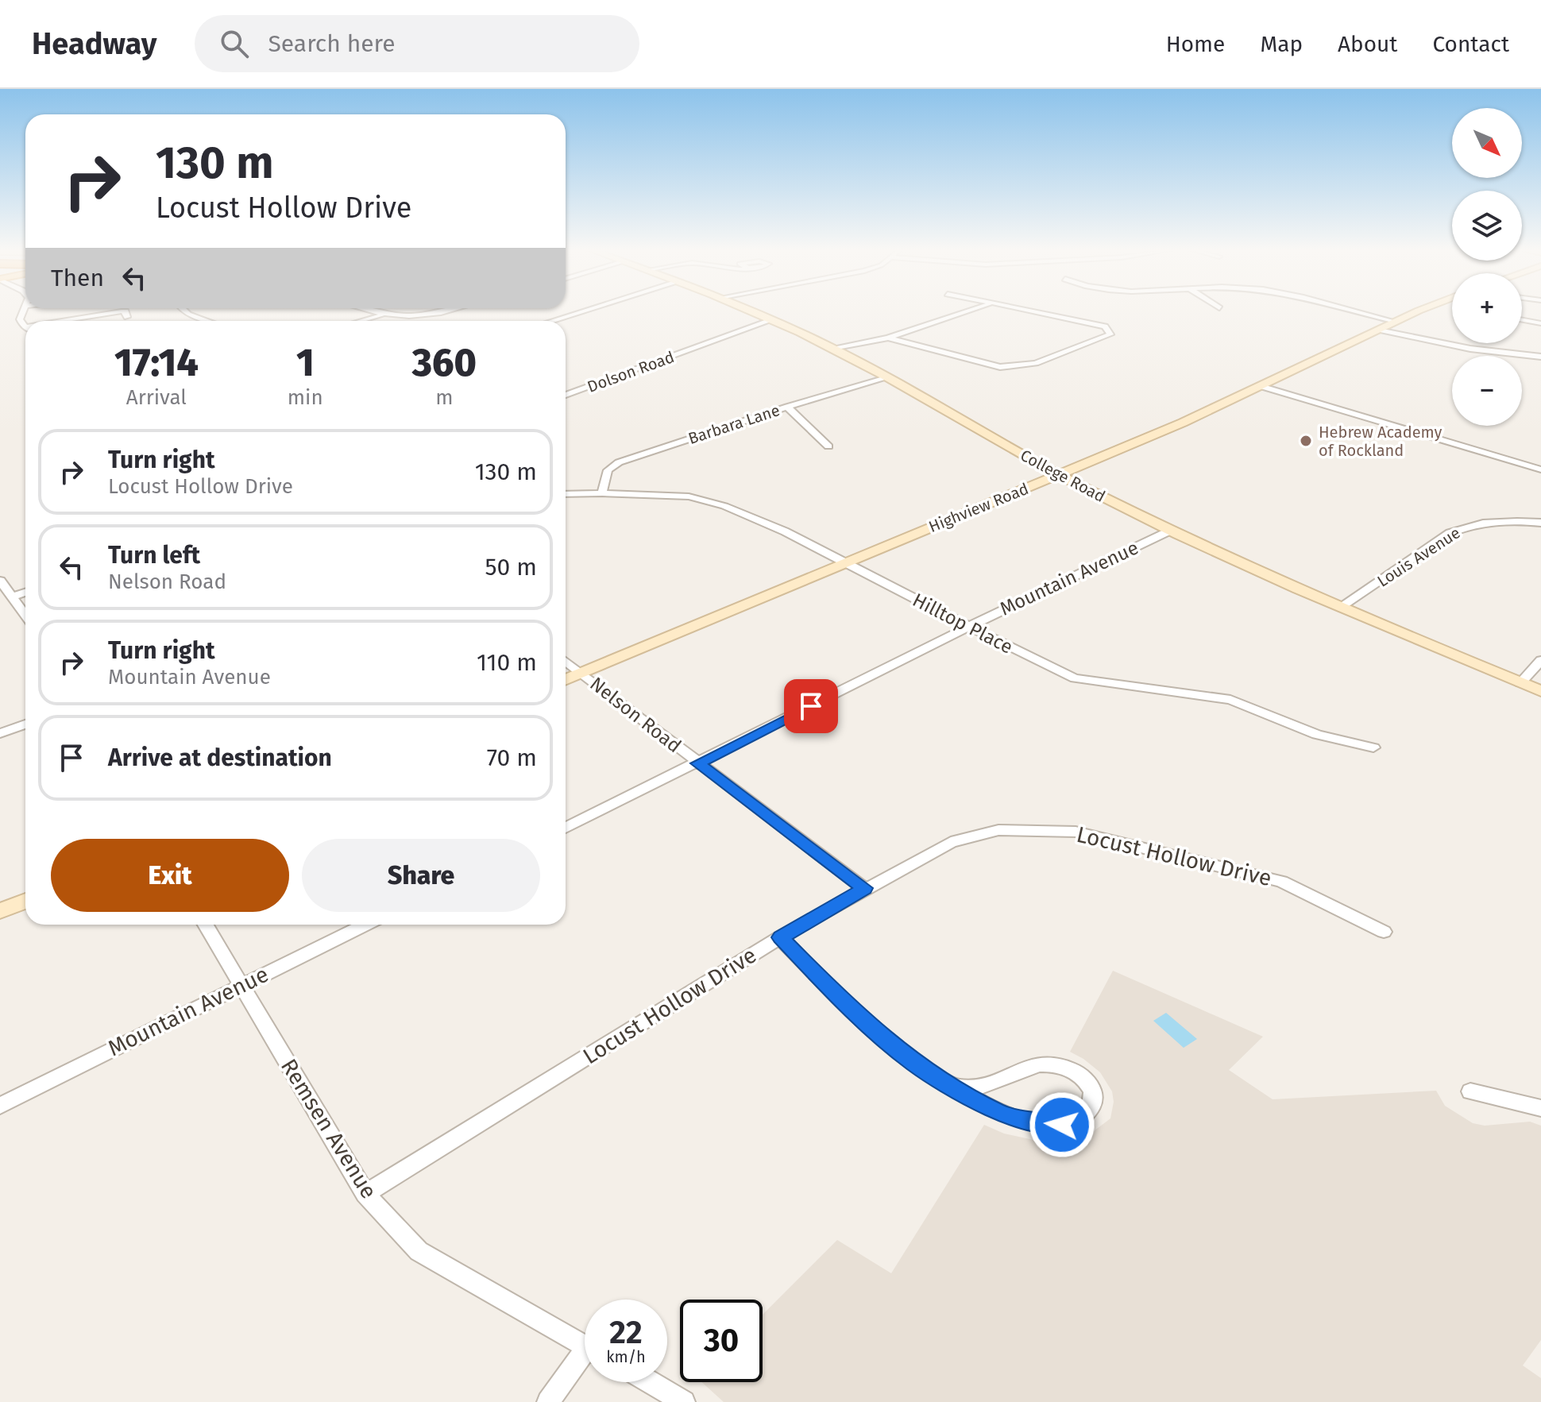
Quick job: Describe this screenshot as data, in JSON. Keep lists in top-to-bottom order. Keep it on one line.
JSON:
{"streets":{"street":["Dolson Road","Barbara Lane","College Road","Highview Road","Louis Avenue","Mountain Avenue","Hilltop Place","Nelson Road","Locust Hollow Drive","Remsen Avenue"]},"crossings":[["Dolson Road","College Road"],["Barbara Lane","College Road"],["Barbara Lane","Hilltop Place"],["College Road","Highview Road"],["College Road","Louis Avenue"],["College Road","Mountain Avenue"],["Highview Road","Hilltop Place"],["Highview Road","Nelson Road"],["Mountain Avenue","Hilltop Place"],["Mountain Avenue","Nelson Road"],["Mountain Avenue","Remsen Avenue"],["Nelson Road","Locust Hollow Drive"],["Locust Hollow Drive","Remsen Avenue"]],"places":["Hebrew Academy of Rockland"],"north":"bottom right","page":{"header":"Headway","search":"Search here","nav":["Home","Map","About","Contact"],"map_buttons":["+","−"],"turn":["130 m","Locust Hollow Drive"],"then":"Then","eta":["17:14","Arrival","1","min","360","m"],"list":[{"name":"Turn right","note":"Locust Hollow Drive","value":"130 m"},{"name":"Turn left","note":"Nelson Road","value":"50 m"},{"name":"Turn right","note":"Mountain Avenue","value":"110 m"},{"name":"Arrive at destination","value":"70 m"}],"buttons":["Exit","Share"],"speed":"22 km/h","limit":"30"}}
